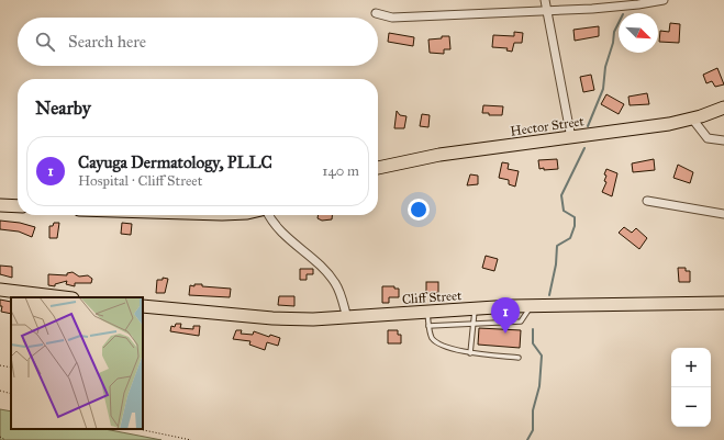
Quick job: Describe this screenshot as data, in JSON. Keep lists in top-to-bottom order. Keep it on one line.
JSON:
{"streets":{"main road":["Hector Street","Cliff Street"]},"north":"bottom right","page":{"search":"Search here","heading":"Nearby","list":[{"mark":"1","name":"Cayuga Dermatology, PLLC","note":"Hospital · Cliff Street","value":"140 m"}],"pins":"1","map_buttons":["+","−"]}}
